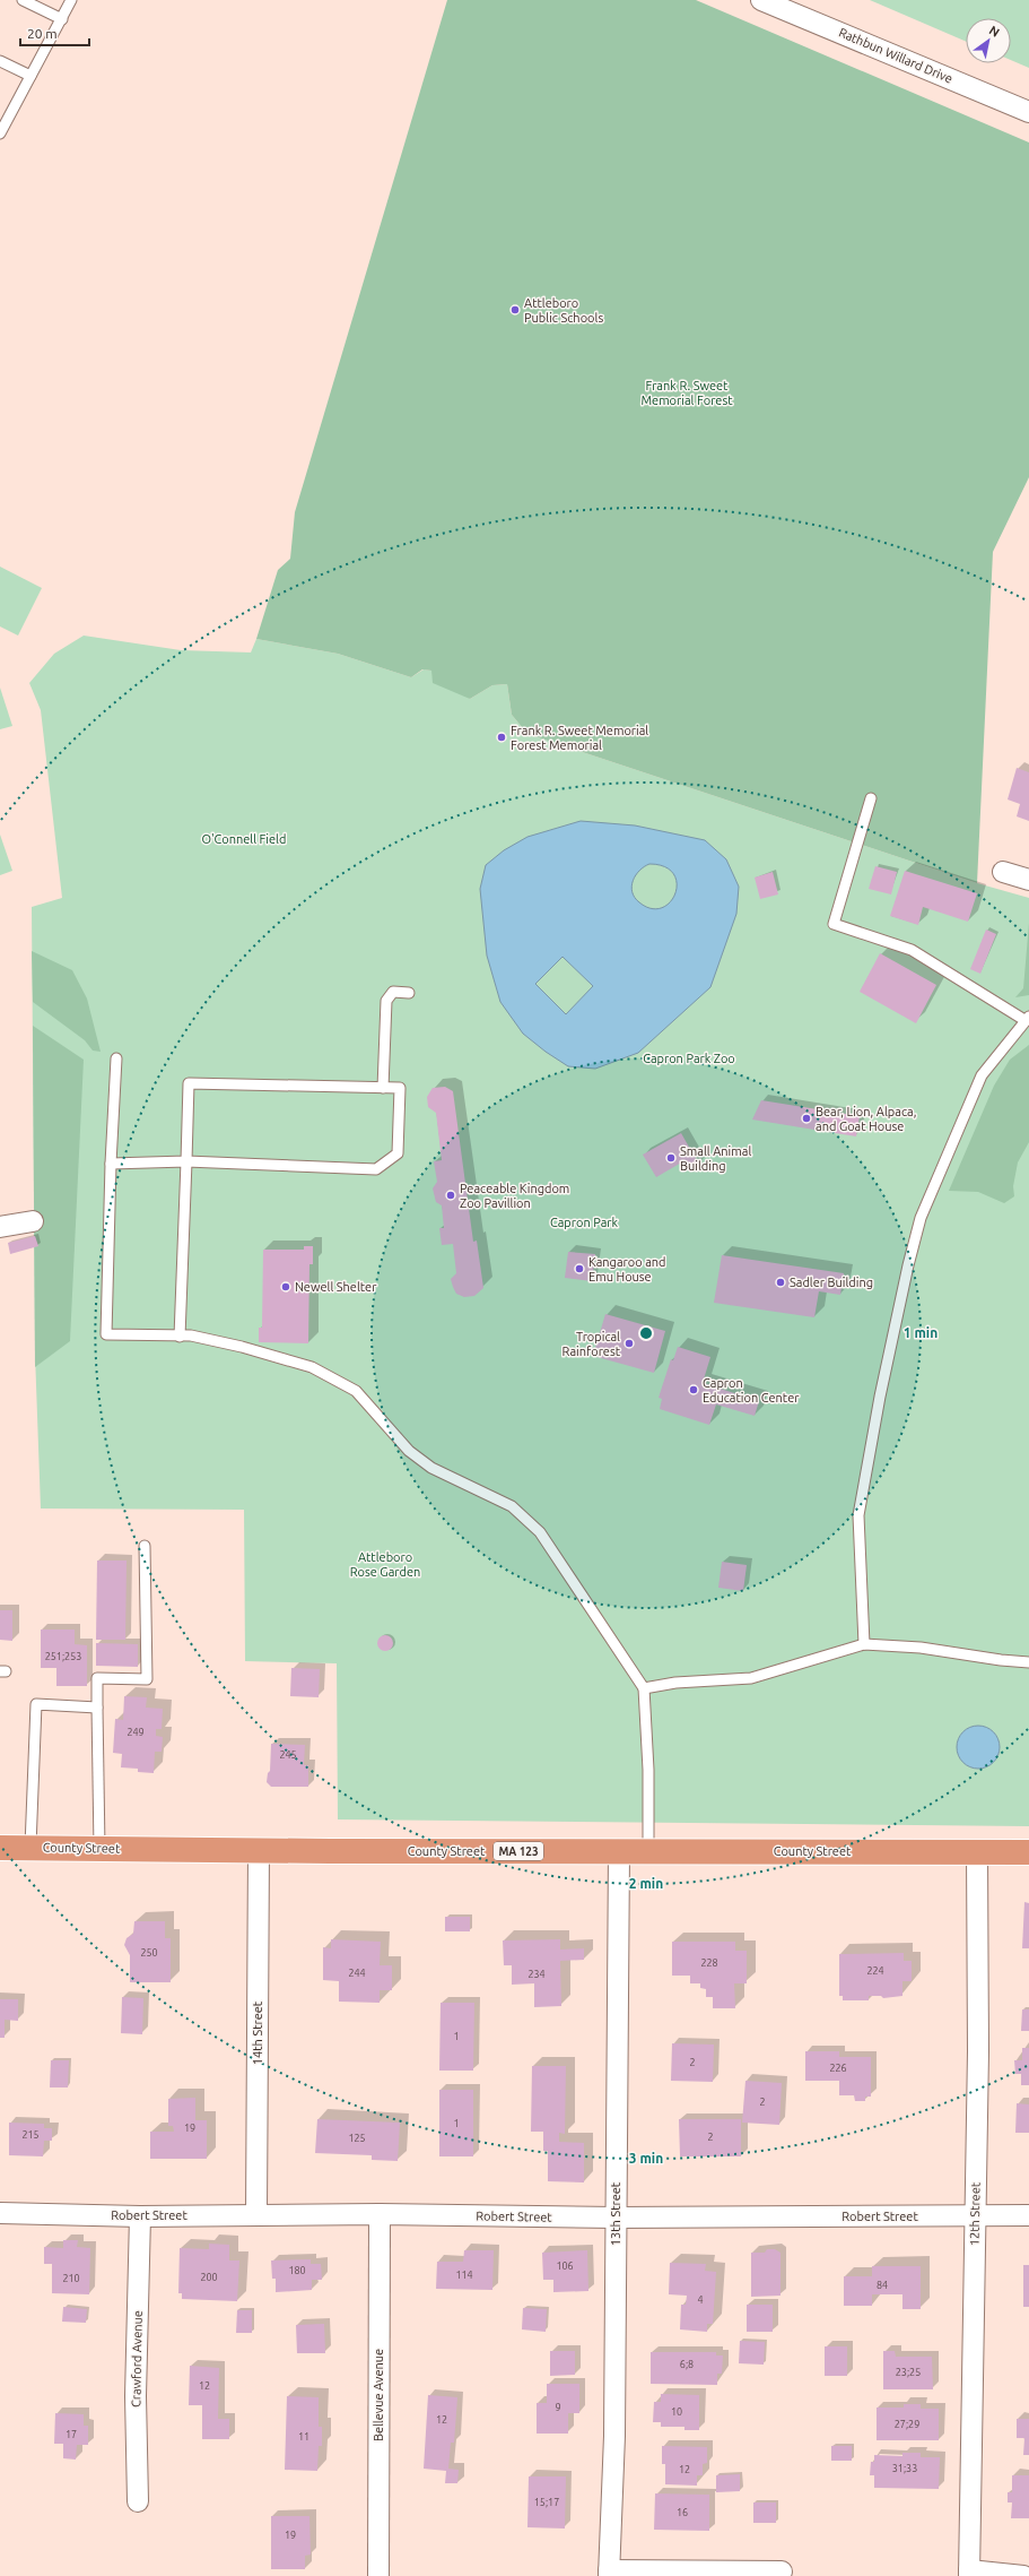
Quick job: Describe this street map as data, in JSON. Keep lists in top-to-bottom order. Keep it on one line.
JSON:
{"streets":{"highway":["County Street","MA 123"],"street":["Rathbun Willard Drive","14th Street","13th Street","12th Street","Robert Street","Crawford Avenue","Bellevue Avenue"]},"crossings":[["County Street","14th Street"],["County Street","13th Street"],["County Street","12th Street"],["14th Street","Robert Street"],["13th Street","Robert Street"],["12th Street","Robert Street"],["Robert Street","Crawford Avenue"],["Robert Street","Bellevue Avenue"]],"parks":["Frank R. Sweet Memorial Forest","O'Connell Field","Capron Park Zoo","Capron Park","Attleboro Rose Garden"],"places":["Attleboro Public Schools","Frank R. Sweet Memorial Forest Memorial","Bear, Lion, Alpaca, and Goat House","Small Animal Building","Peaceable Kingdom Zoo Pavillion","Kangaroo and Emu House","Sadler Building","Newell Shelter","Tropical Rainforest","Capron Education Center"],"house_numbers":["251;253","249","245","250","228","224","244","234","1","2","226","2","1","19","215","2","125","106","180","114","200","210","84","4","6;8","23;25","12","9","10","12","27;29","17","11","31;33","12","15;17","16","19"],"scale_bar":"20 m","north":"top right","rings":["1 min","2 min","3 min"]}
